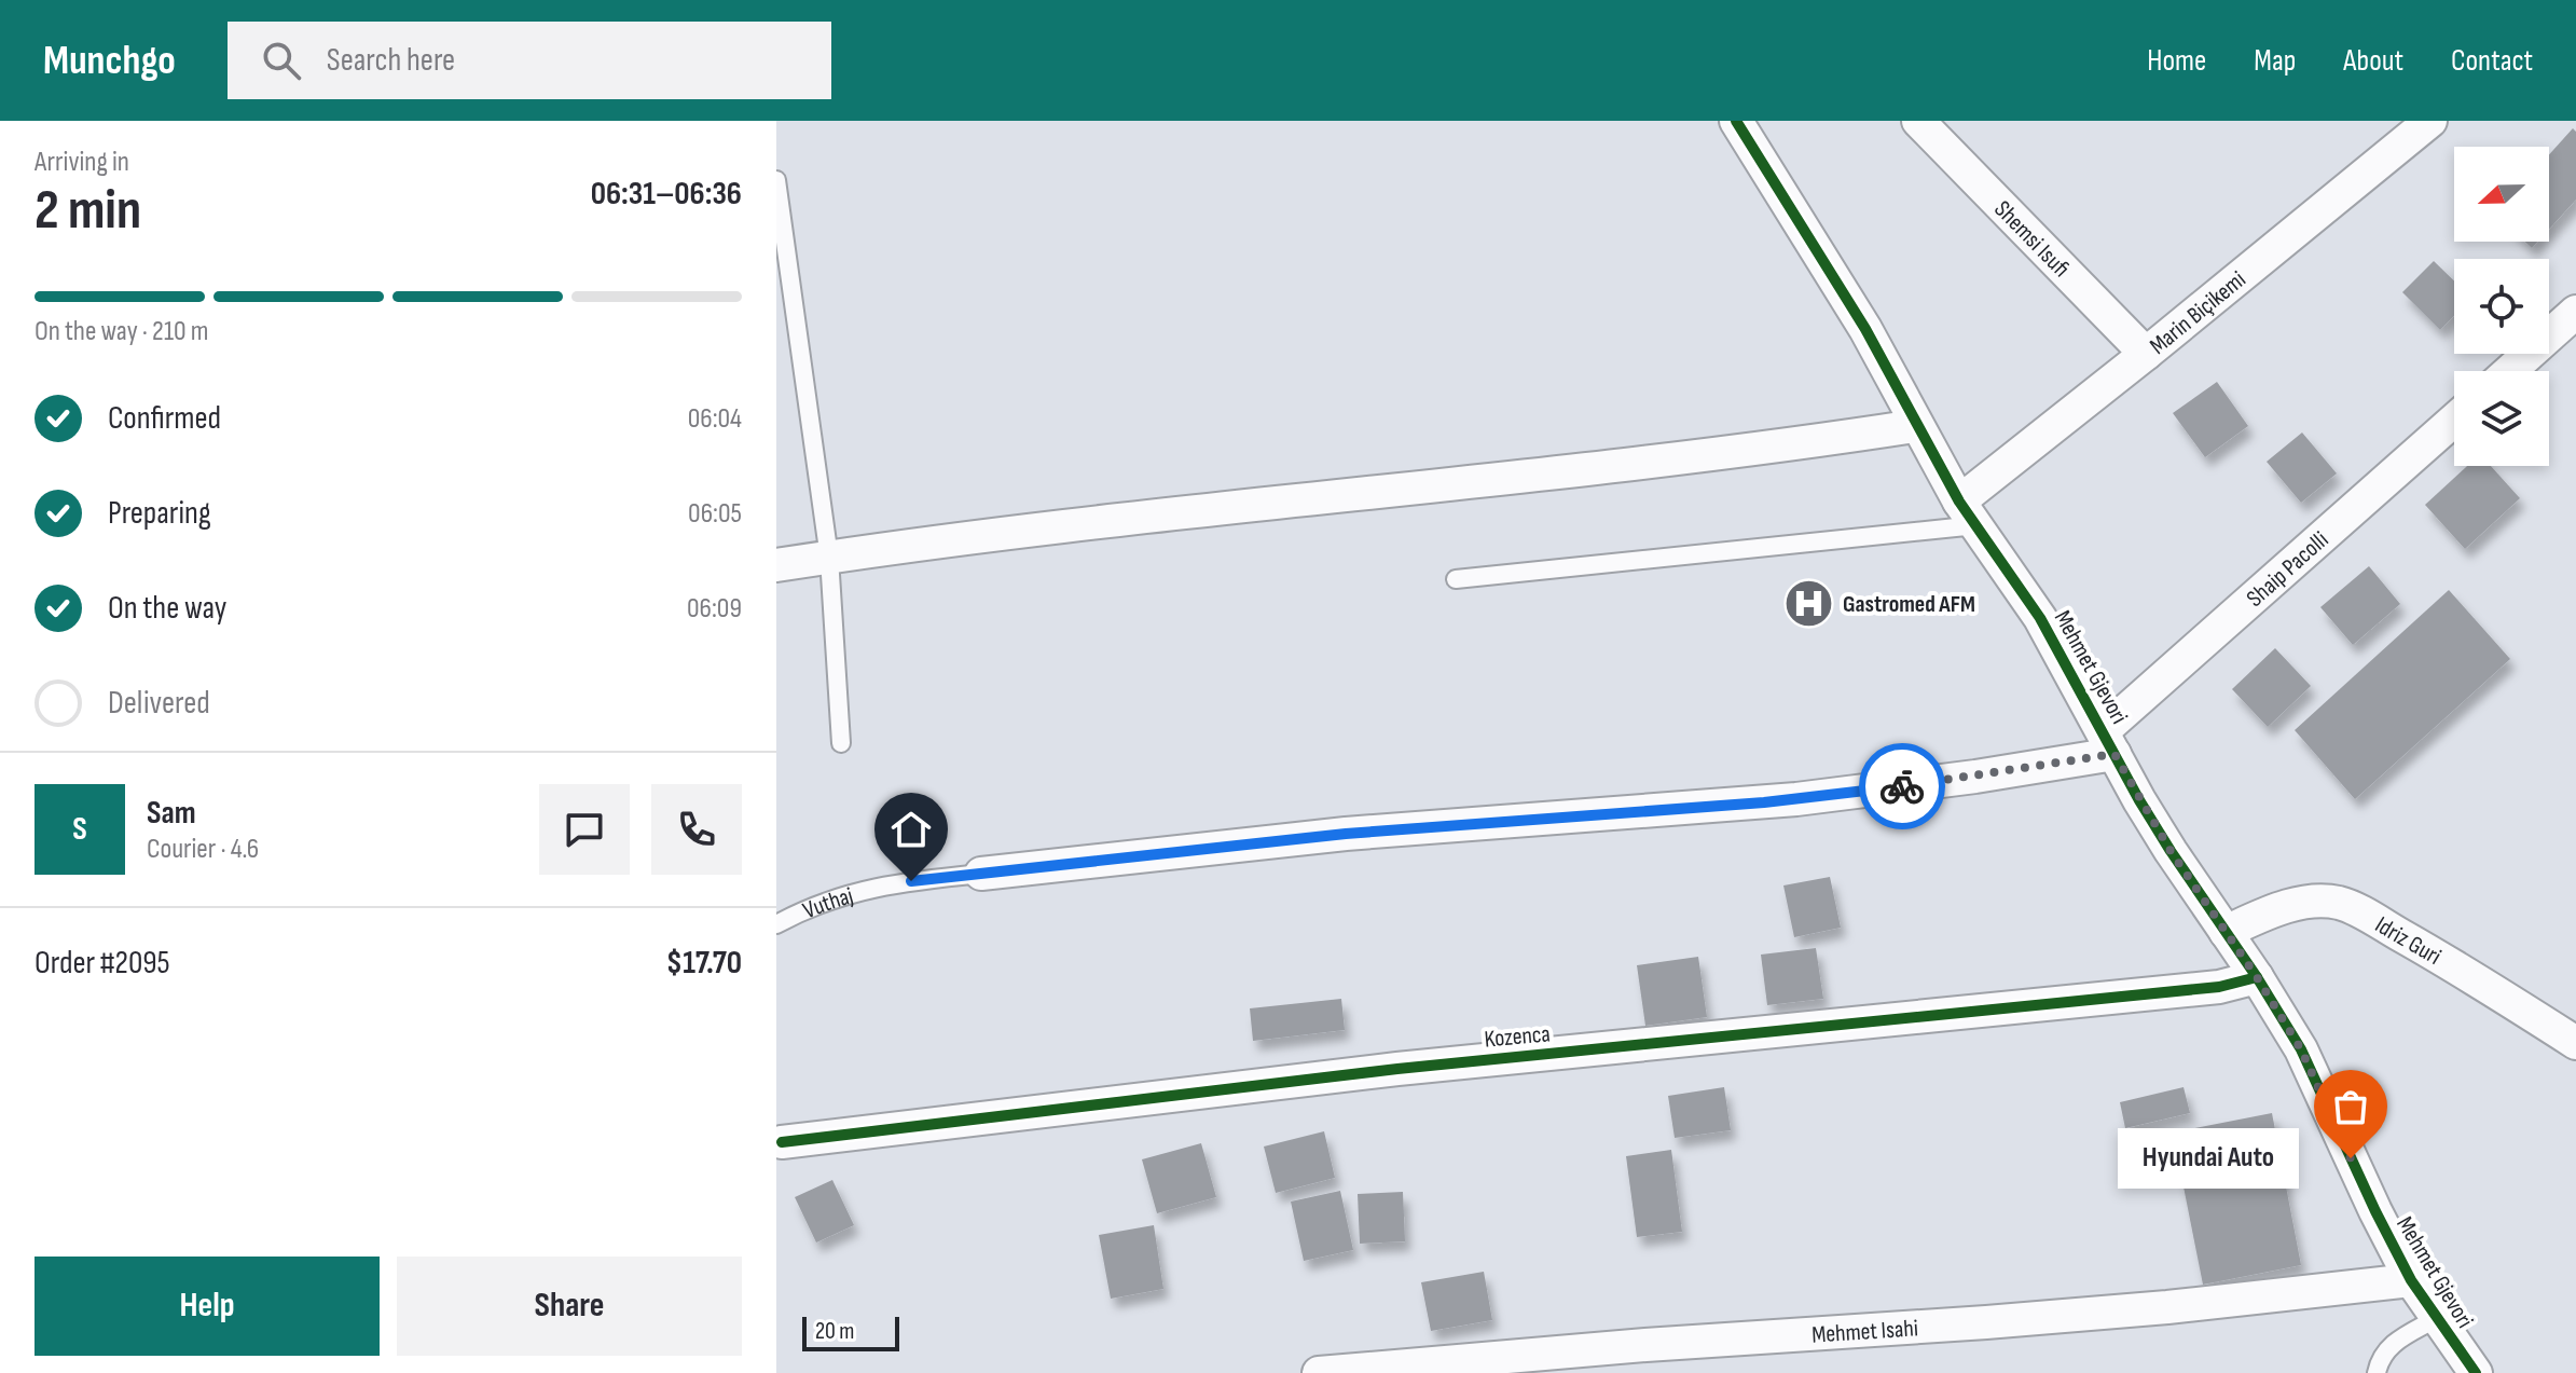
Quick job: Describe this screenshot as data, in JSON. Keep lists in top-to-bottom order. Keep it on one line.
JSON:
{"streets":{"street":["Shemsi Isufi","Marin Biçikemi","Shaip Pacolli","Mehmet Gjevori","Vuthaj","Idriz Guri","Kozenca","Mehmet Isahi"]},"crossings":[["Shemsi Isufi","Marin Biçikemi"],["Marin Biçikemi","Mehmet Gjevori"],["Shaip Pacolli","Mehmet Gjevori"],["Shaip Pacolli","Vuthaj"],["Mehmet Gjevori","Vuthaj"],["Mehmet Gjevori","Idriz Guri"],["Mehmet Gjevori","Kozenca"],["Mehmet Gjevori","Mehmet Isahi"]],"places":{"hospital":["Gastromed AFM"],"other":["Hyundai Auto"]},"scale_bar":"20 m","north":"left","page":{"header":"Munchgo","search":"Search here","nav":["Home","Map","About","Contact"],"heading":["2 min","Arriving in","06:31–06:36"],"panel":["Sam","Courier · 4.6","Order #2095","$17.70"],"bar":"On the way · 210 m","list":[["Confirmed","06:04"],["Preparing","06:05"],["On the way","06:09"],"Delivered"],"round":"S","bubble":"Hyundai Auto","buttons":["Help","Share"],"scale":"20 m"}}
